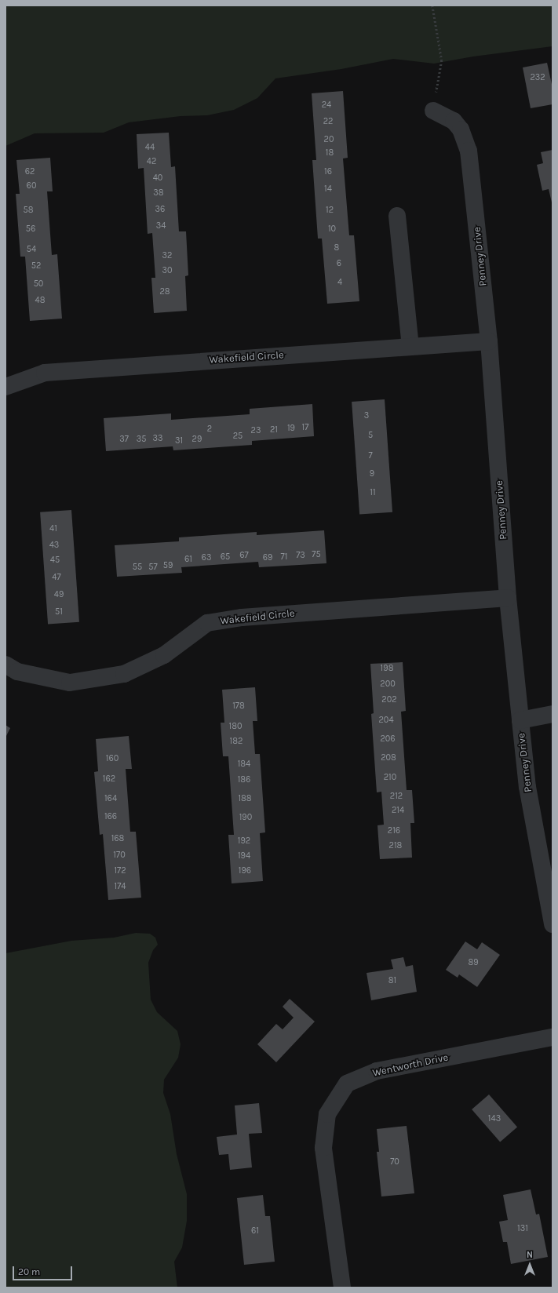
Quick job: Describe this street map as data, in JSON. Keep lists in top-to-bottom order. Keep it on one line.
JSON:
{"streets":{"street":["Penney Drive","Wakefield Circle","Wentworth Drive"]},"crossings":[["Penney Drive","Wakefield Circle"]],"house_numbers":["232","24","22","20","44","18","42","62","16","40","60","14","38","36","58","12","34","56","10","8","54","32","6","52","30","4","50","28","48","3","17","19","2","21","23","5","25","33","37","35","29","31","7","9","11","41","43","75","67","73","65","71","63","69","61","45","59","55","57","47","49","51","198","200","202","178","204","180","206","182","208","160","184","210","162","186","212","164","188","214","166","190","216","168","192","218","170","194","172","196","174","89","81","143","70","131","61"],"scale_bar":"20 m","north":"top"}
